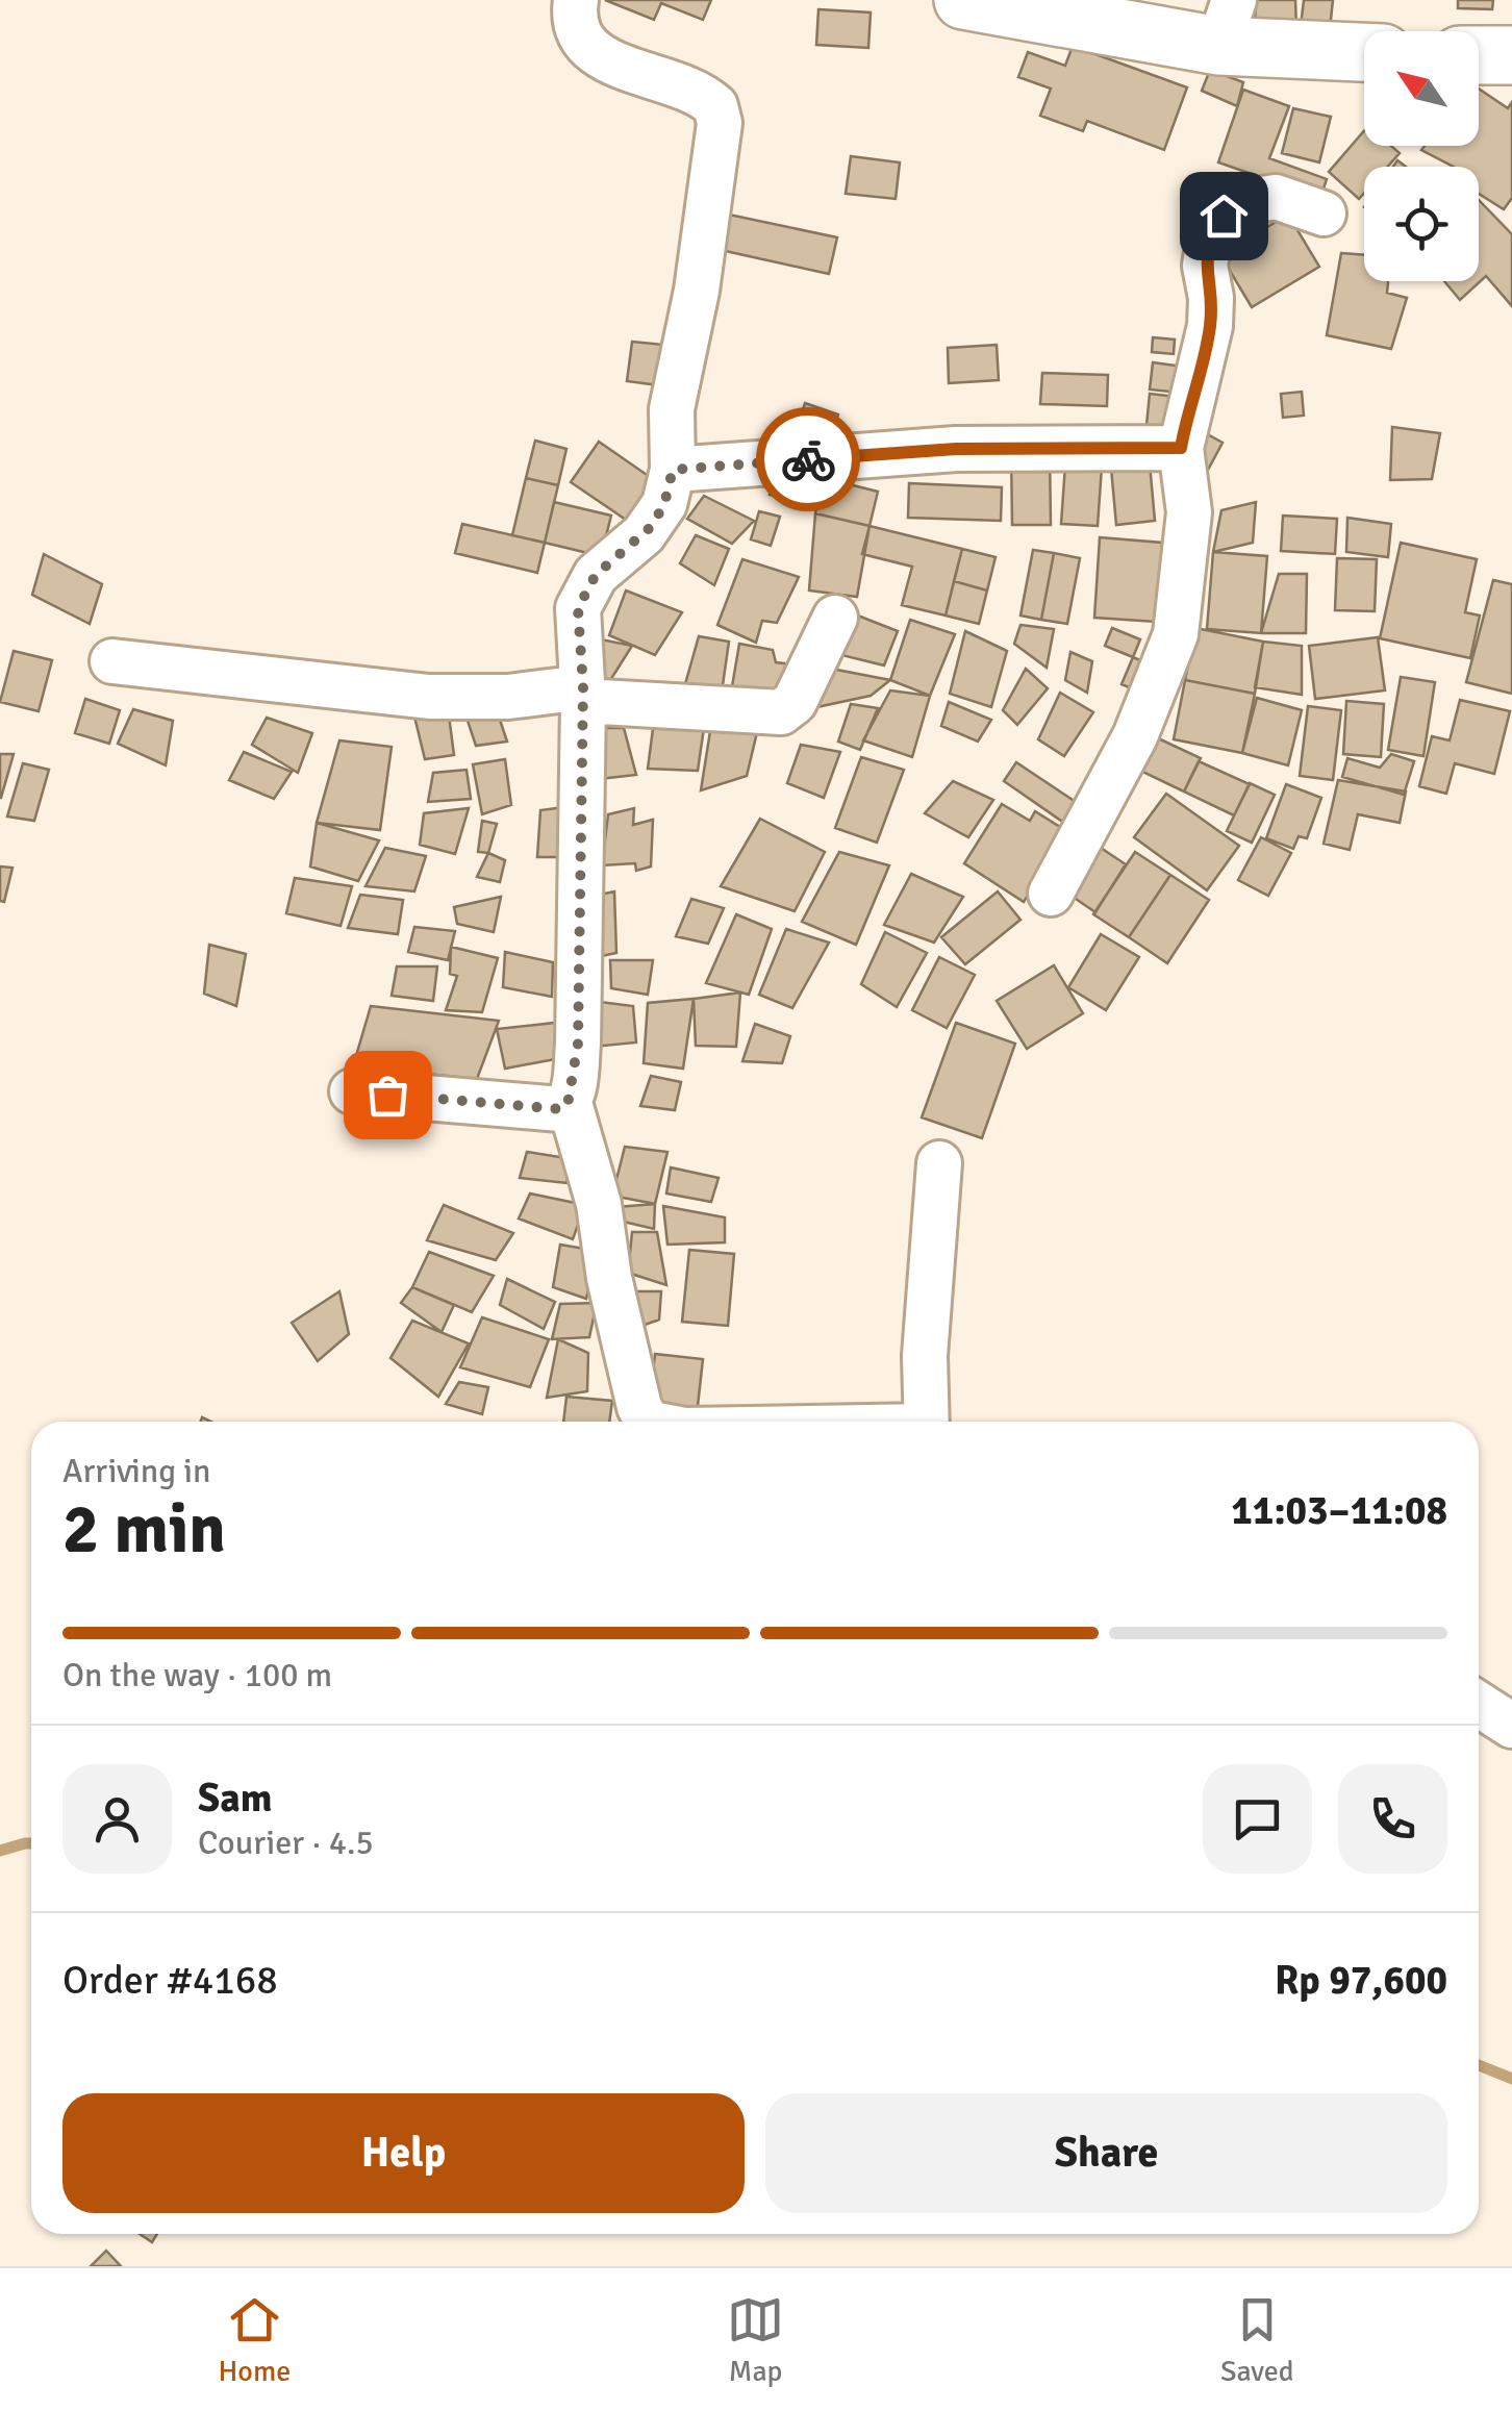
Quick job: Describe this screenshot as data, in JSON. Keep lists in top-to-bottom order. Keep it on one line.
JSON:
{"north":"top left","page":{"heading":["2 min","Arriving in","11:03–11:08"],"panel":["Sam","Courier · 4.5","Order #4168","Rp 97,600"],"bar":"On the way · 100 m","buttons":["Help","Share"],"tabs":["Home","Map","Saved"]}}
